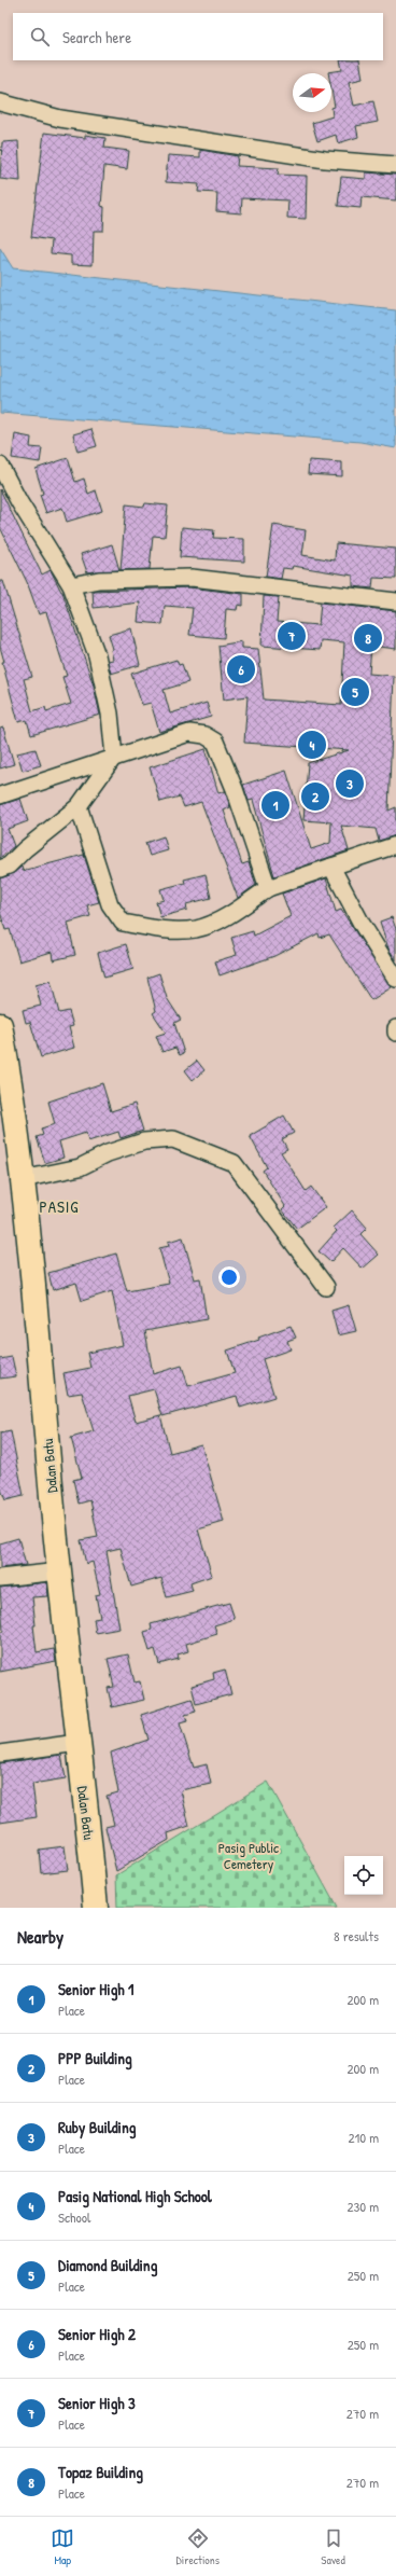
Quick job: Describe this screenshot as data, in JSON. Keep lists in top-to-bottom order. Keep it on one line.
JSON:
{"streets":{"main road":["Dalan Batu"]},"districts":["PASIG"],"parks":["Pasig Public Cemetery"],"north":"right","page":{"search":"Search here","pins":["7","8","6","5","4","3","2","1"],"heading":["Nearby","8 results"],"list":[{"mark":"1","name":"Senior High 1","note":"Place","value":"200 m"},{"mark":"2","name":"PPP Building","note":"Place","value":"200 m"},{"mark":"3","name":"Ruby Building","note":"Place","value":"210 m"},{"mark":"4","name":"Pasig National High School","note":"School","value":"230 m"},{"mark":"5","name":"Diamond Building","note":"Place","value":"250 m"},{"mark":"6","name":"Senior High 2","note":"Place","value":"250 m"},{"mark":"7","name":"Senior High 3","note":"Place","value":"270 m"},{"mark":"8","name":"Topaz Building","note":"Place","value":"270 m"}],"nav":["Map","Directions","Saved"]}}
